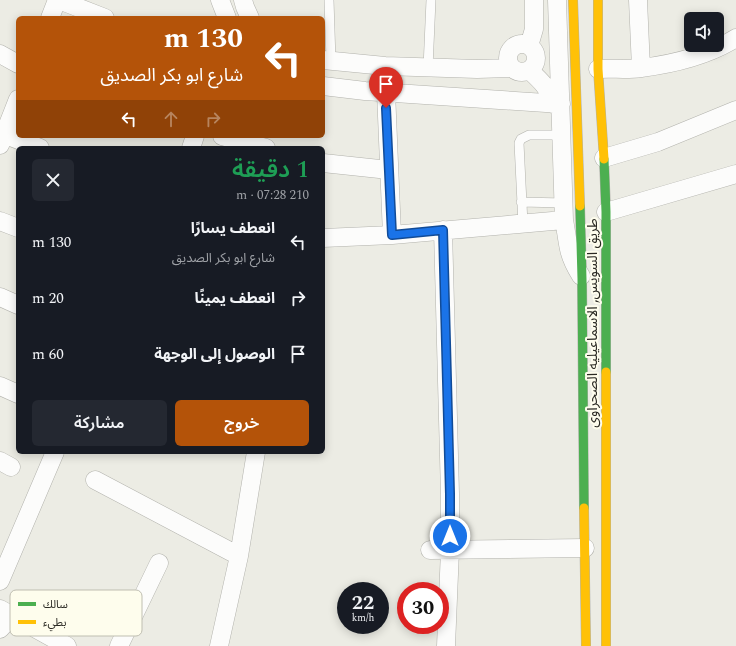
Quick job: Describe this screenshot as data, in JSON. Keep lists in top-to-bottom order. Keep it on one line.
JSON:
{"streets":{"highway":["طريق السويس, الاسماعيليه الصحراوى"]},"legend":["سالك","بطيء"],"page":{"turn":["130 m","شارع ابو بكر الصديق"],"heading":["1 دقيقة","210 m · 07:28"],"list":[{"name":"انعطف يسارًا","note":"شارع ابو بكر الصديق","value":"130 m"},{"name":"انعطف يمينًا","value":"20 m"},{"name":"الوصول إلى الوجهة","value":"60 m"}],"buttons":["خروج","مشاركة"],"speed":"22 km/h","limit":"30"}}
